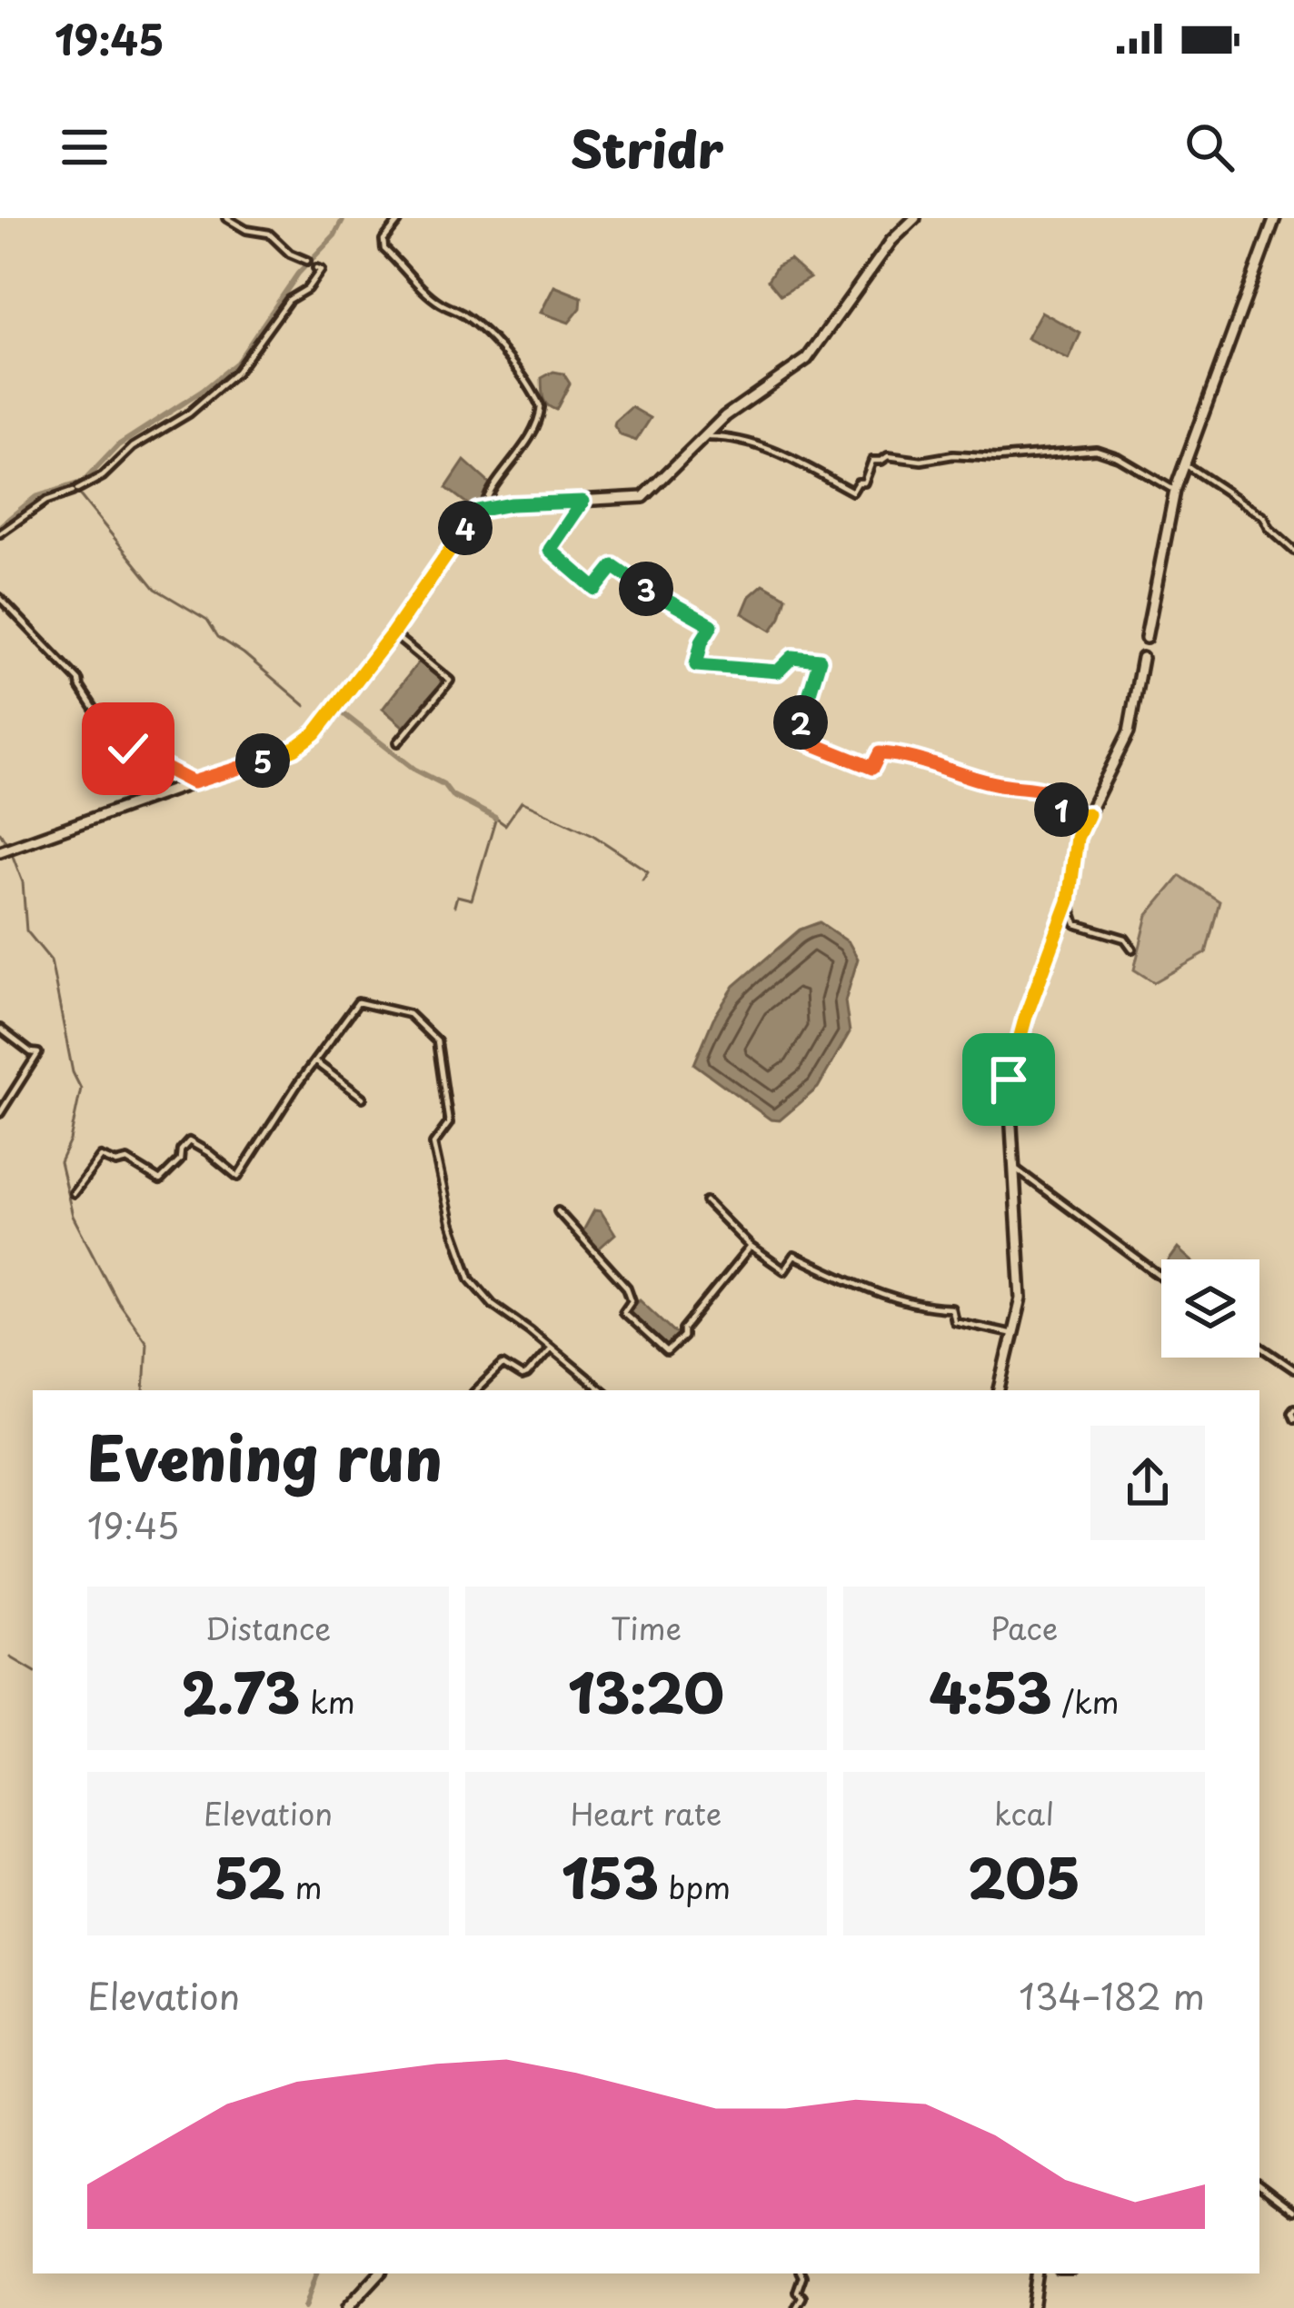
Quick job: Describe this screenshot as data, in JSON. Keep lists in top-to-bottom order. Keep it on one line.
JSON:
{"page":{"status":"19:45","header":"Stridr","pins":["4","3","2","5","1"],"heading":["Evening run","19:45"],"stats":[["Distance","2.73 km"],["Time","13:20"],["Pace","4:53 /km"],["Elevation","52 m"],["Heart rate","153 bpm"],["kcal","205"]],"chart":["Elevation","134–182 m"]}}
